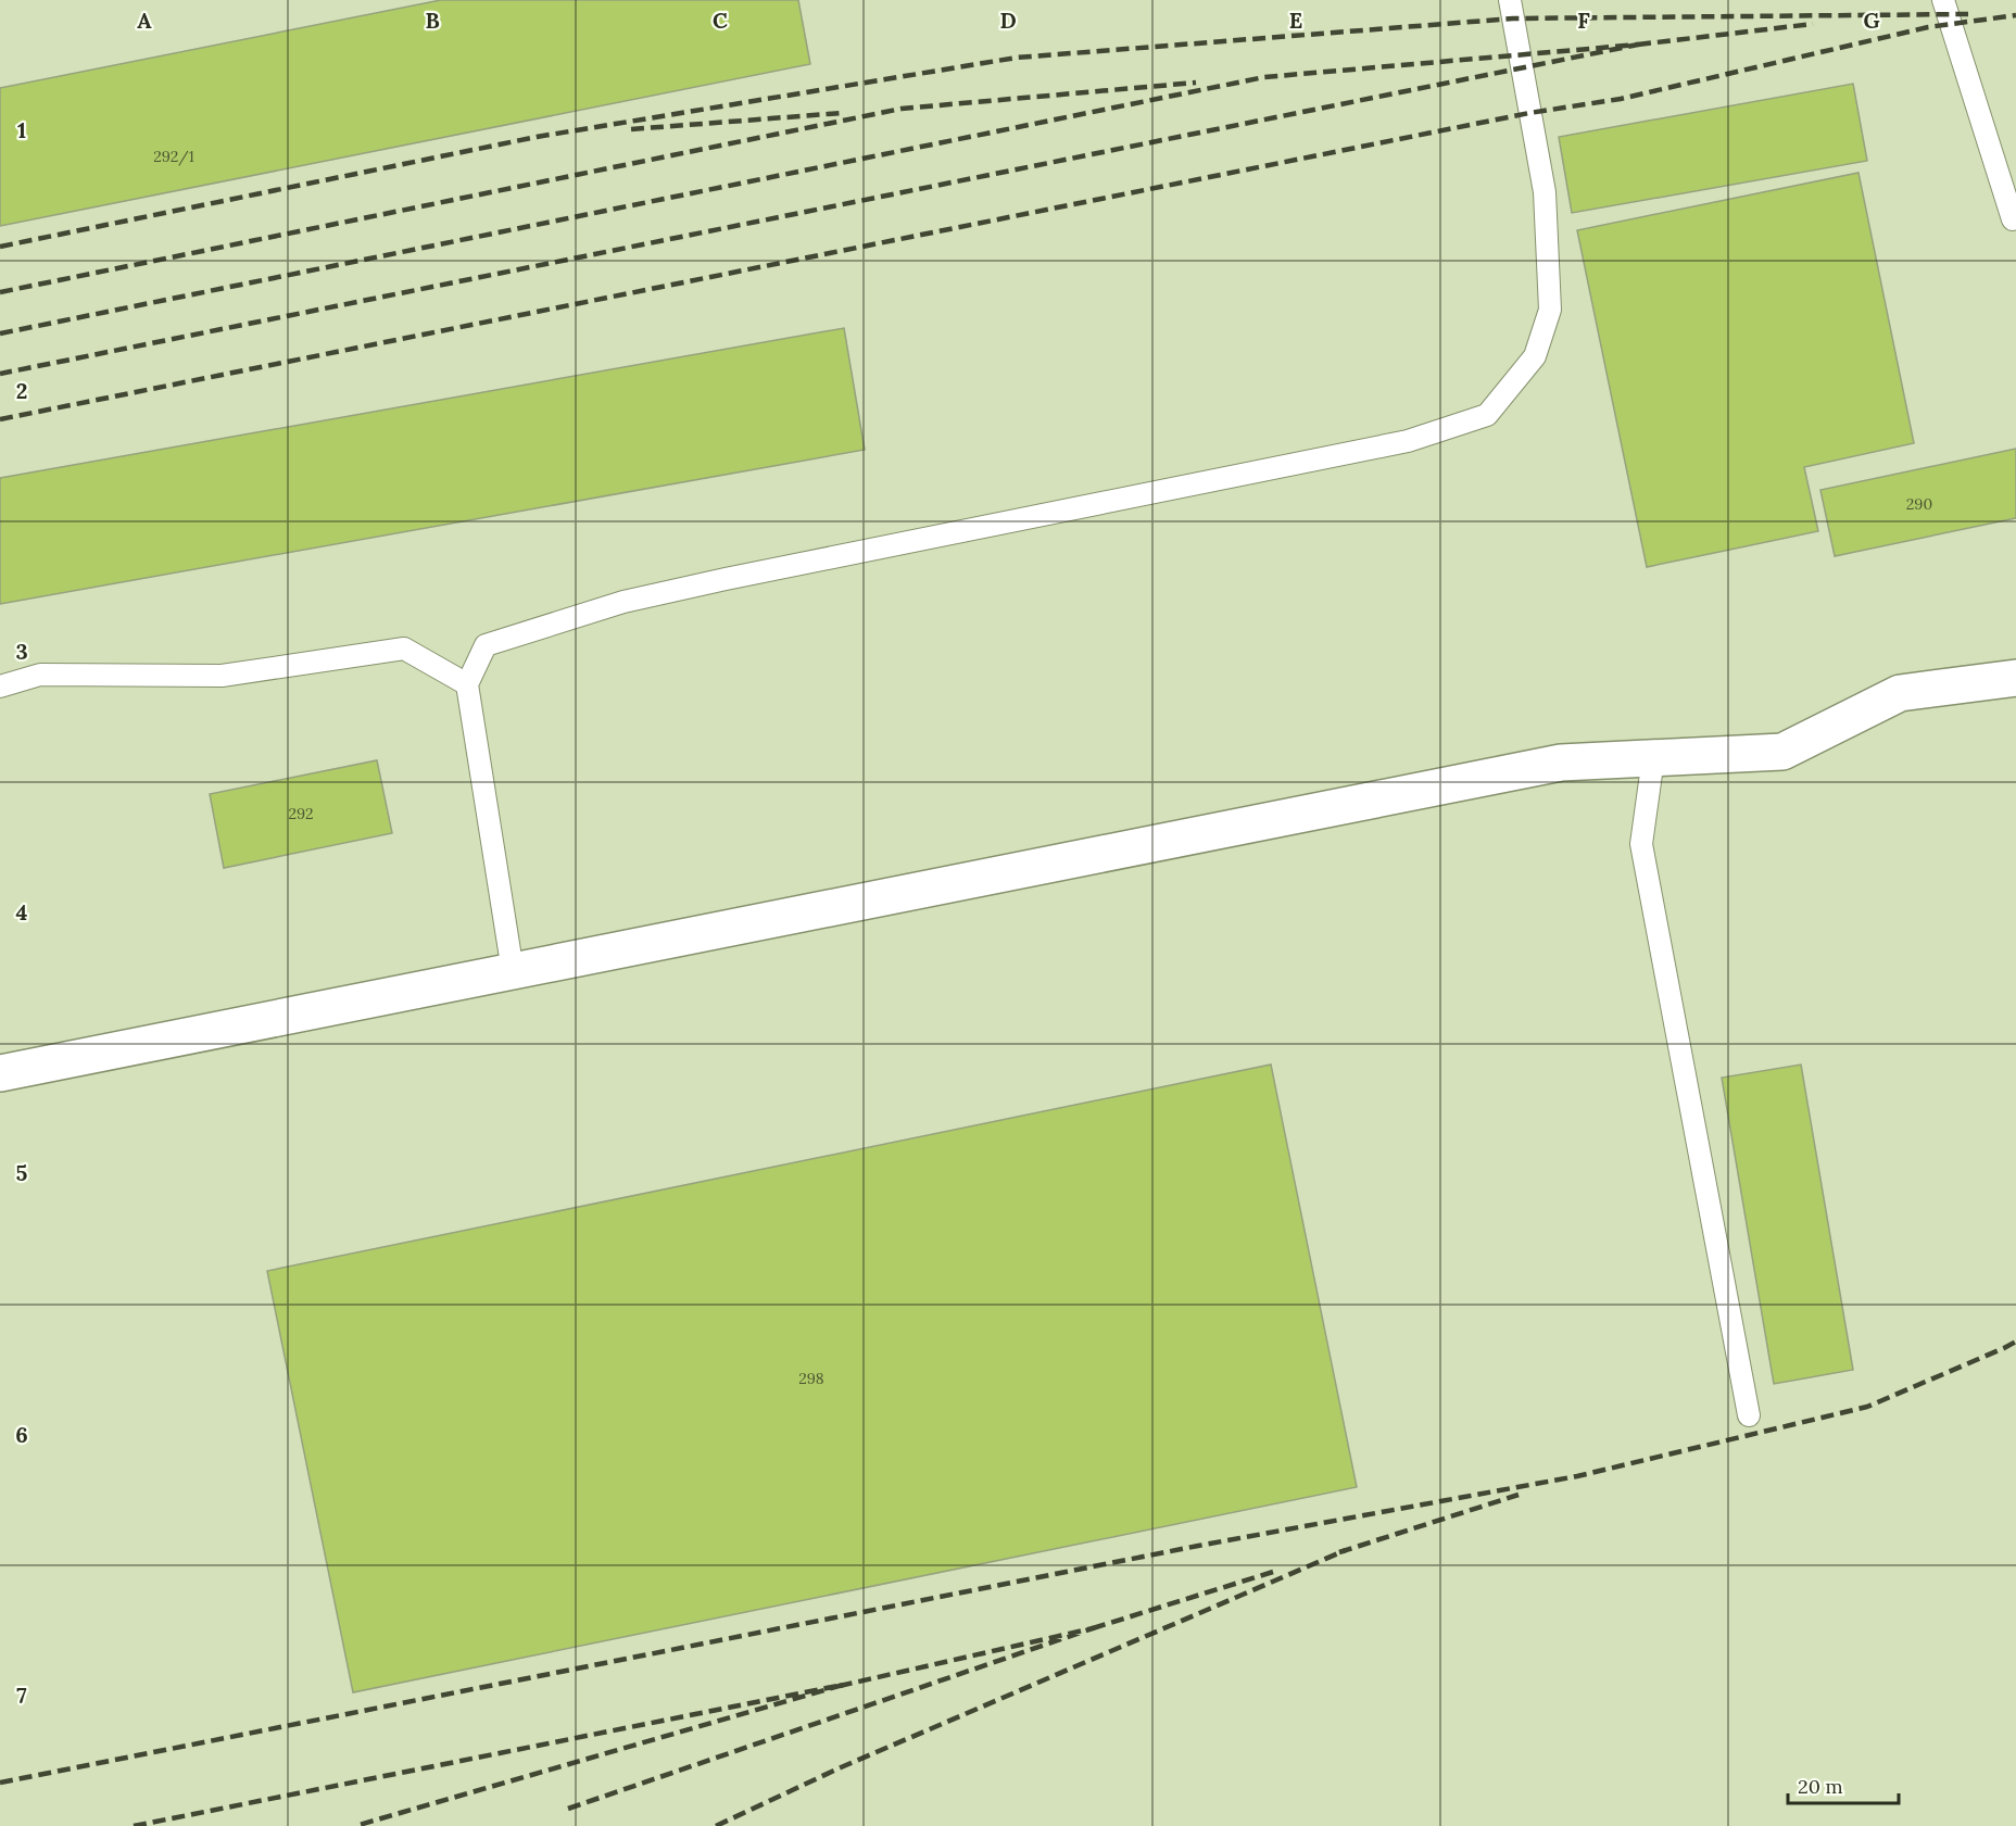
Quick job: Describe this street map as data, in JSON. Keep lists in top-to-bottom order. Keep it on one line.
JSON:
{"house_numbers":["292/1","290","292","298"],"scale_bar":"20 m","grid":{"columns":["A","B","C","D","E","F","G"],"rows":["1","2","3","4","5","6","7"]}}
